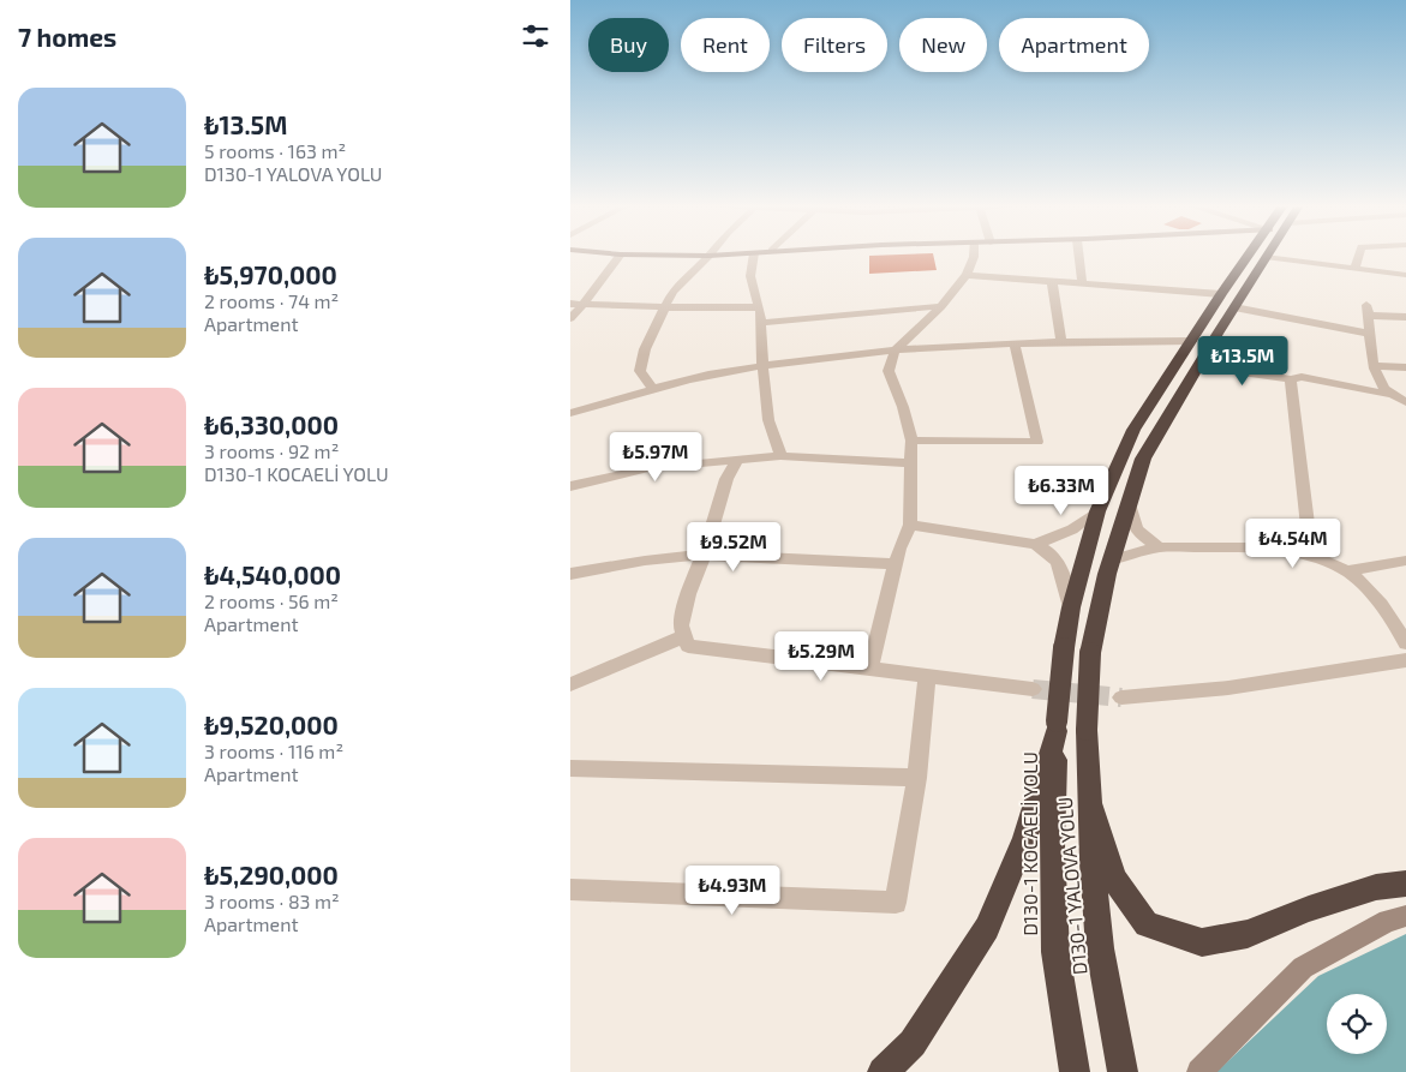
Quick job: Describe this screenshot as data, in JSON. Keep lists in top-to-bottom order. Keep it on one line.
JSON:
{"streets":{"highway":["D130-1 KOCAELİ YOLU","D130-1 YALOVA YOLU"]},"page":{"heading":"7 homes","chip":["Buy","Rent","Filters","New","Apartment"],"list":[{"name":"₺13.5M","note":"5 rooms · 163 m² · D130-1 YALOVA YOLU"},{"name":"₺5,970,000","note":"2 rooms · 74 m² · Apartment"},{"name":"₺6,330,000","note":"3 rooms · 92 m² · D130-1 KOCAELİ YOLU"},{"name":"₺4,540,000","note":"2 rooms · 56 m² · Apartment"},{"name":"₺9,520,000","note":"3 rooms · 116 m² · Apartment"},{"name":"₺5,290,000","note":"3 rooms · 83 m² · Apartment"}],"price":["₺13.5M","₺5.97M","₺6.33M","₺4.54M","₺9.52M","₺5.29M","₺4.93M"]}}
